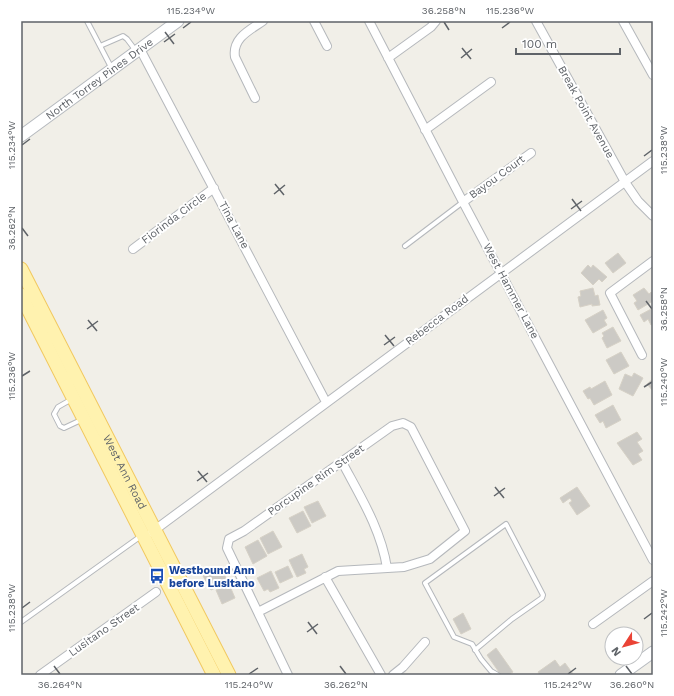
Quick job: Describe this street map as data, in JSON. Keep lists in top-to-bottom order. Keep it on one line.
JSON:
{"streets":{"main road":["West Ann Road"],"street":["North Torrey Pines Drive","Break Point Avenue","Bayou Court","Fiorinda Circle","Tina Lane","West Hammer Lane","Rebecca Road","Porcupine Rim Street","Lusitano Street"]},"crossings":[["North Torrey Pines Drive","Tina Lane"],["Break Point Avenue","Rebecca Road"],["Bayou Court","West Hammer Lane"],["Fiorinda Circle","Tina Lane"],["Tina Lane","Rebecca Road"],["West Hammer Lane","Rebecca Road"],["Rebecca Road","West Ann Road"],["West Ann Road","Lusitano Street"]],"places":{"bus stop":["Westbound Ann before Lusitano"]},"scale_bar":"100 m","north":"bottom left","coordinates":["115.234°W","36.258°N","115.236°W","115.238°W","36.262°N","115.240°W","115.242°W","36.264°N","36.260°N"]}
